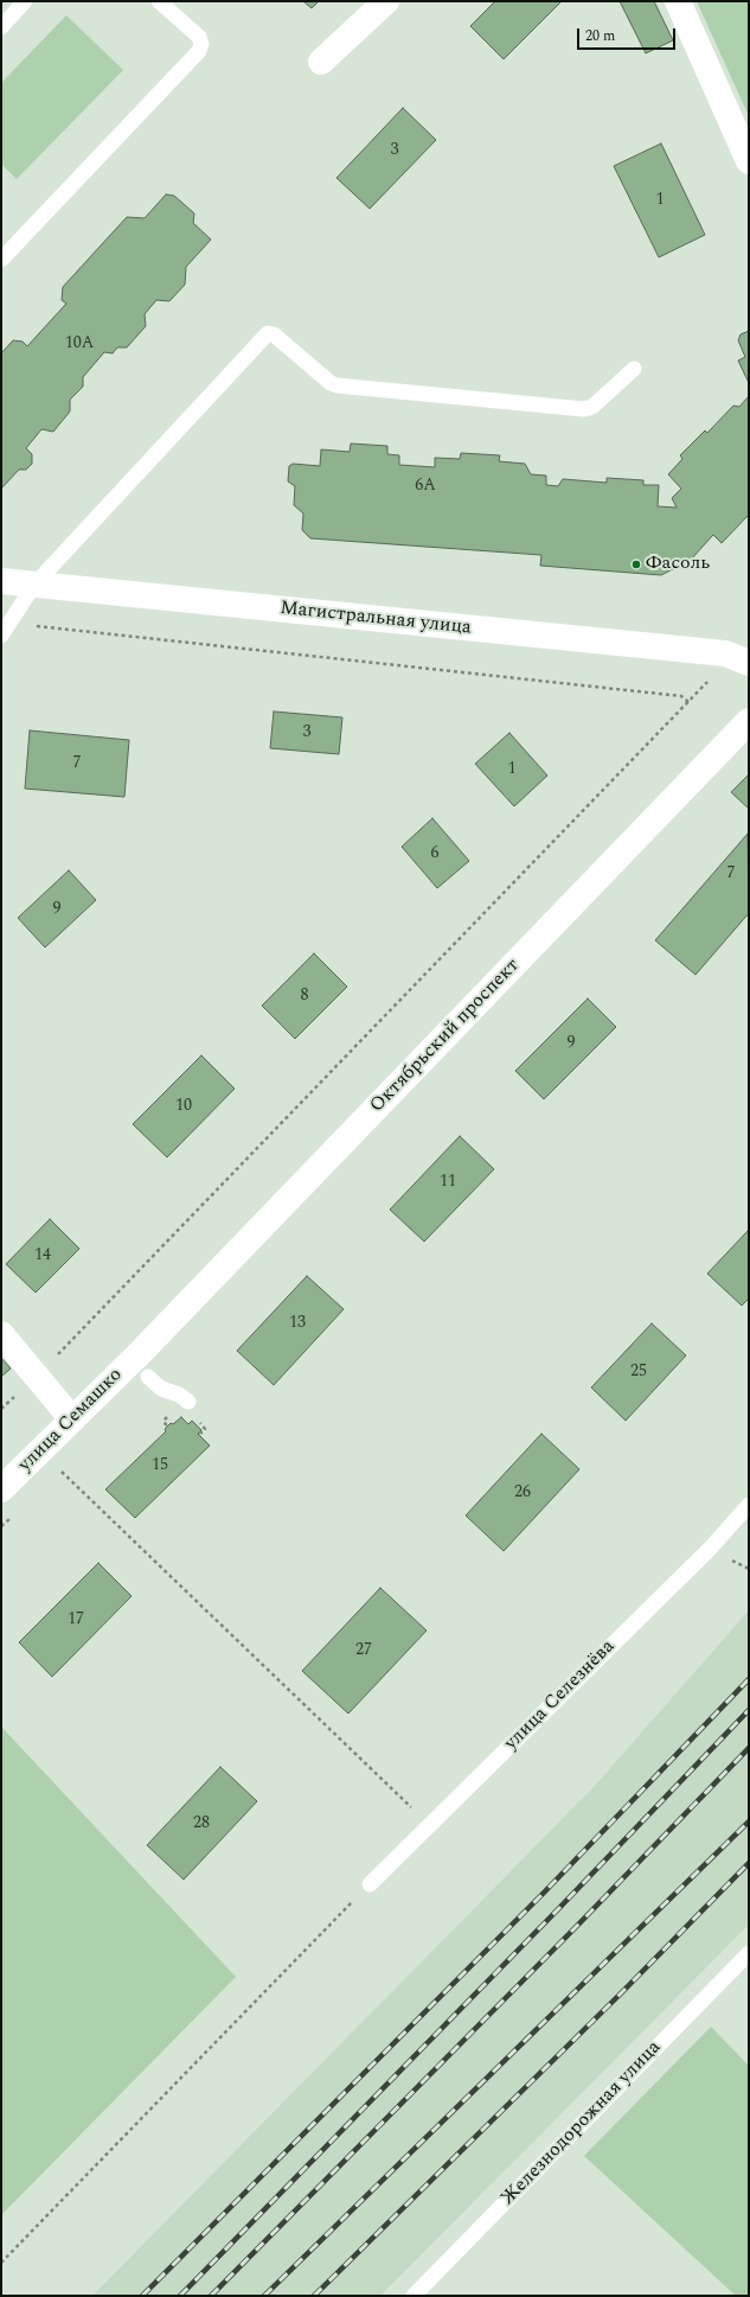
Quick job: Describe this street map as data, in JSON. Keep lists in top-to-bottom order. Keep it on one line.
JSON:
{"streets":{"street":["Магистральная улица","Октябрьский проспект","улица Семашко"],"lane":["улица Селезнёва","Железнодорожная улица"]},"crossings":[["Октябрьский проспект","улица Семашко"]],"places":["Фасоль"],"house_numbers":["3","1","10А","6А","3","7","1","6","7","9","8","9","10","11","14","13","25","15","26","17","27","28"],"scale_bar":"20 m"}
